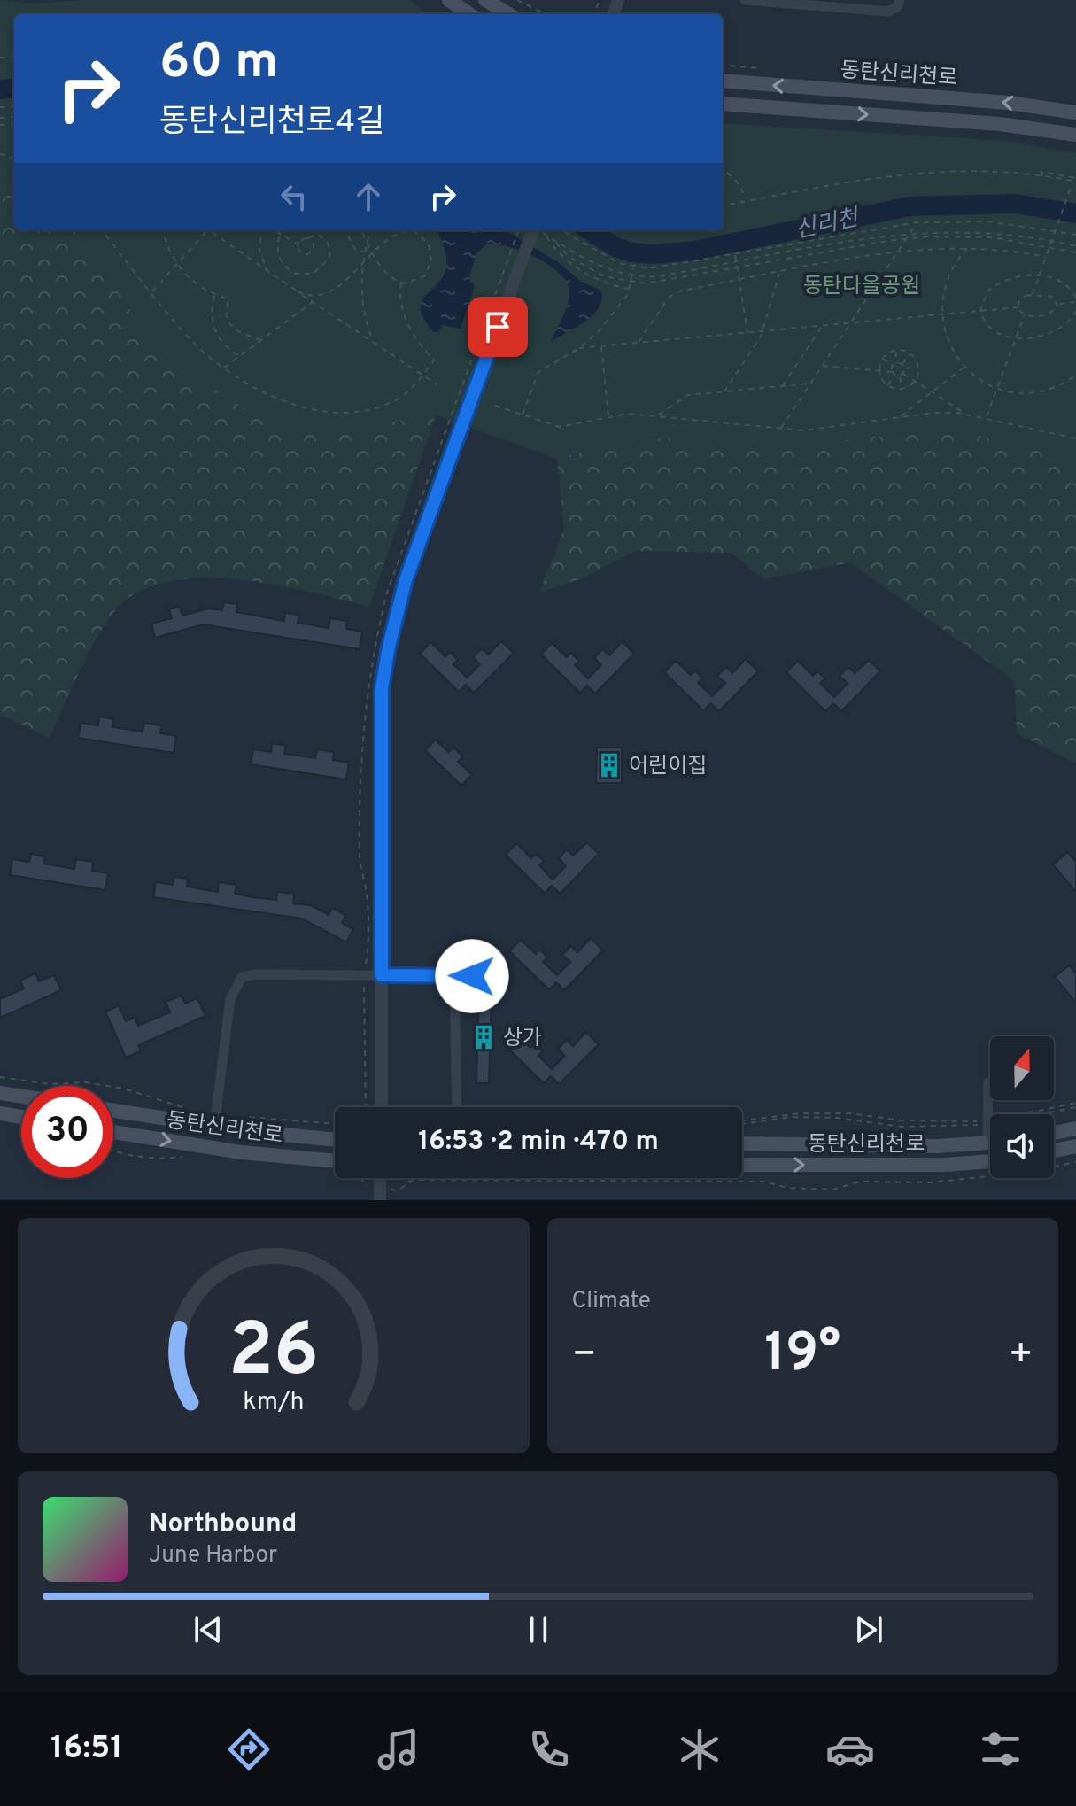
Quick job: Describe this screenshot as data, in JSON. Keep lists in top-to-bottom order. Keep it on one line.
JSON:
{"streets":{"main road":["동탄신리천로"]},"water":["신리천"],"parks":["동탄다올공원"],"places":{"building":["어린이집","상가"]},"north":"top","page":{"turn":["60 m","동탄신리천로4길"],"limit":"30","trip":"16:53 · 2 min · 470 m","tile":"Climate","heat":["−","19°","+"],"song":["Northbound","June Harbor"],"tabs":"16:51","gauge":["26","km/h"]}}
